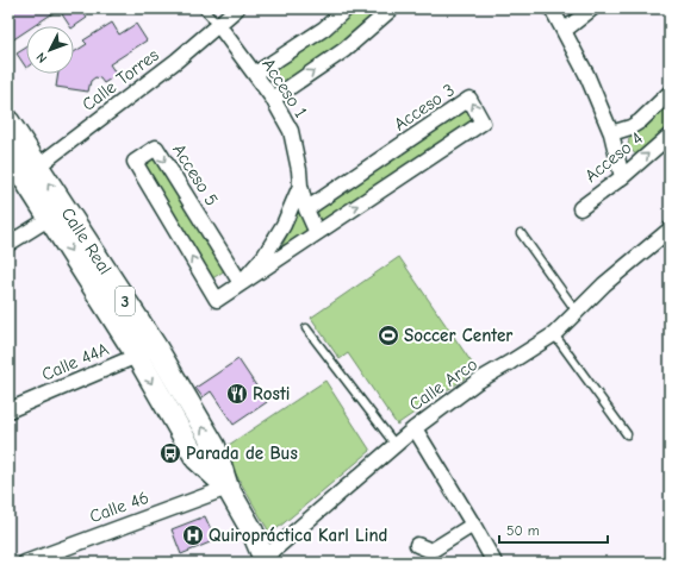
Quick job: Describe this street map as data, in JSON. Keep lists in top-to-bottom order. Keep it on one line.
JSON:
{"streets":{"main road":["Calle Real","3"],"street":["Calle Torres","Acceso 1","Acceso 3","Acceso 4","Acceso 5","Calle 44A","Calle Arco","Calle 46"]},"crossings":[["Calle Torres","Acceso 1"],["Calle Torres","Calle Real"],["Acceso 1","Acceso 3"],["Calle Real","Calle 44A"],["Calle Real","Calle Arco"],["Calle Real","Calle 46"]],"places":{"sports":["Soccer Center"],"restaurant":["Rosti"],"bus stop":["Parada de Bus"],"hospital":["Quiropráctica Karl Lind"]},"scale_bar":"50 m","north":"bottom left"}
